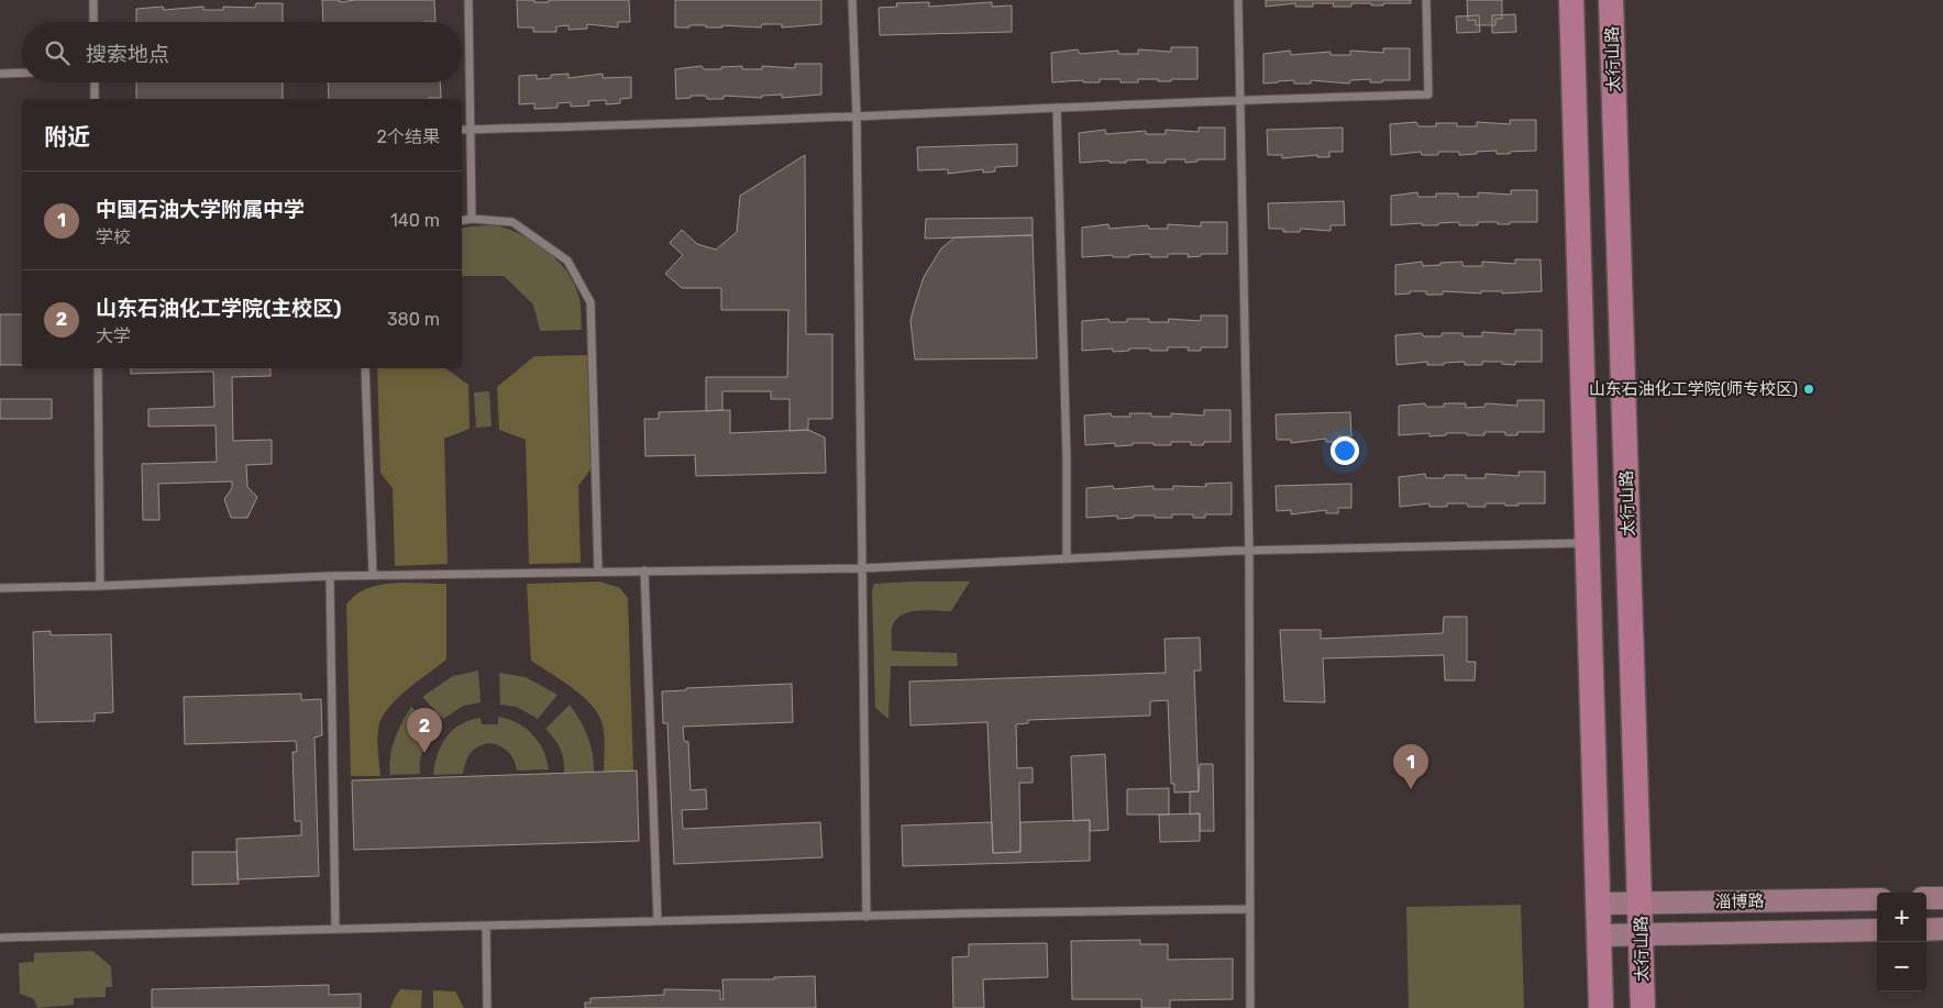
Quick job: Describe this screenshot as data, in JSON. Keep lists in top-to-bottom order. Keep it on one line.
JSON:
{"streets":{"main road":["太行山路","淄博路"]},"crossings":[["太行山路","淄博路"]],"places":["山东石油化工学院(师专校区)"],"page":{"search":"搜索地点","heading":["附近","2个结果"],"list":[{"mark":"1","name":"中国石油大学附属中学","note":"学校","value":"140 m"},{"mark":"2","name":"山东石油化工学院(主校区)","note":"大学","value":"380 m"}],"pins":["2","1"],"map_buttons":["+","−"]}}
